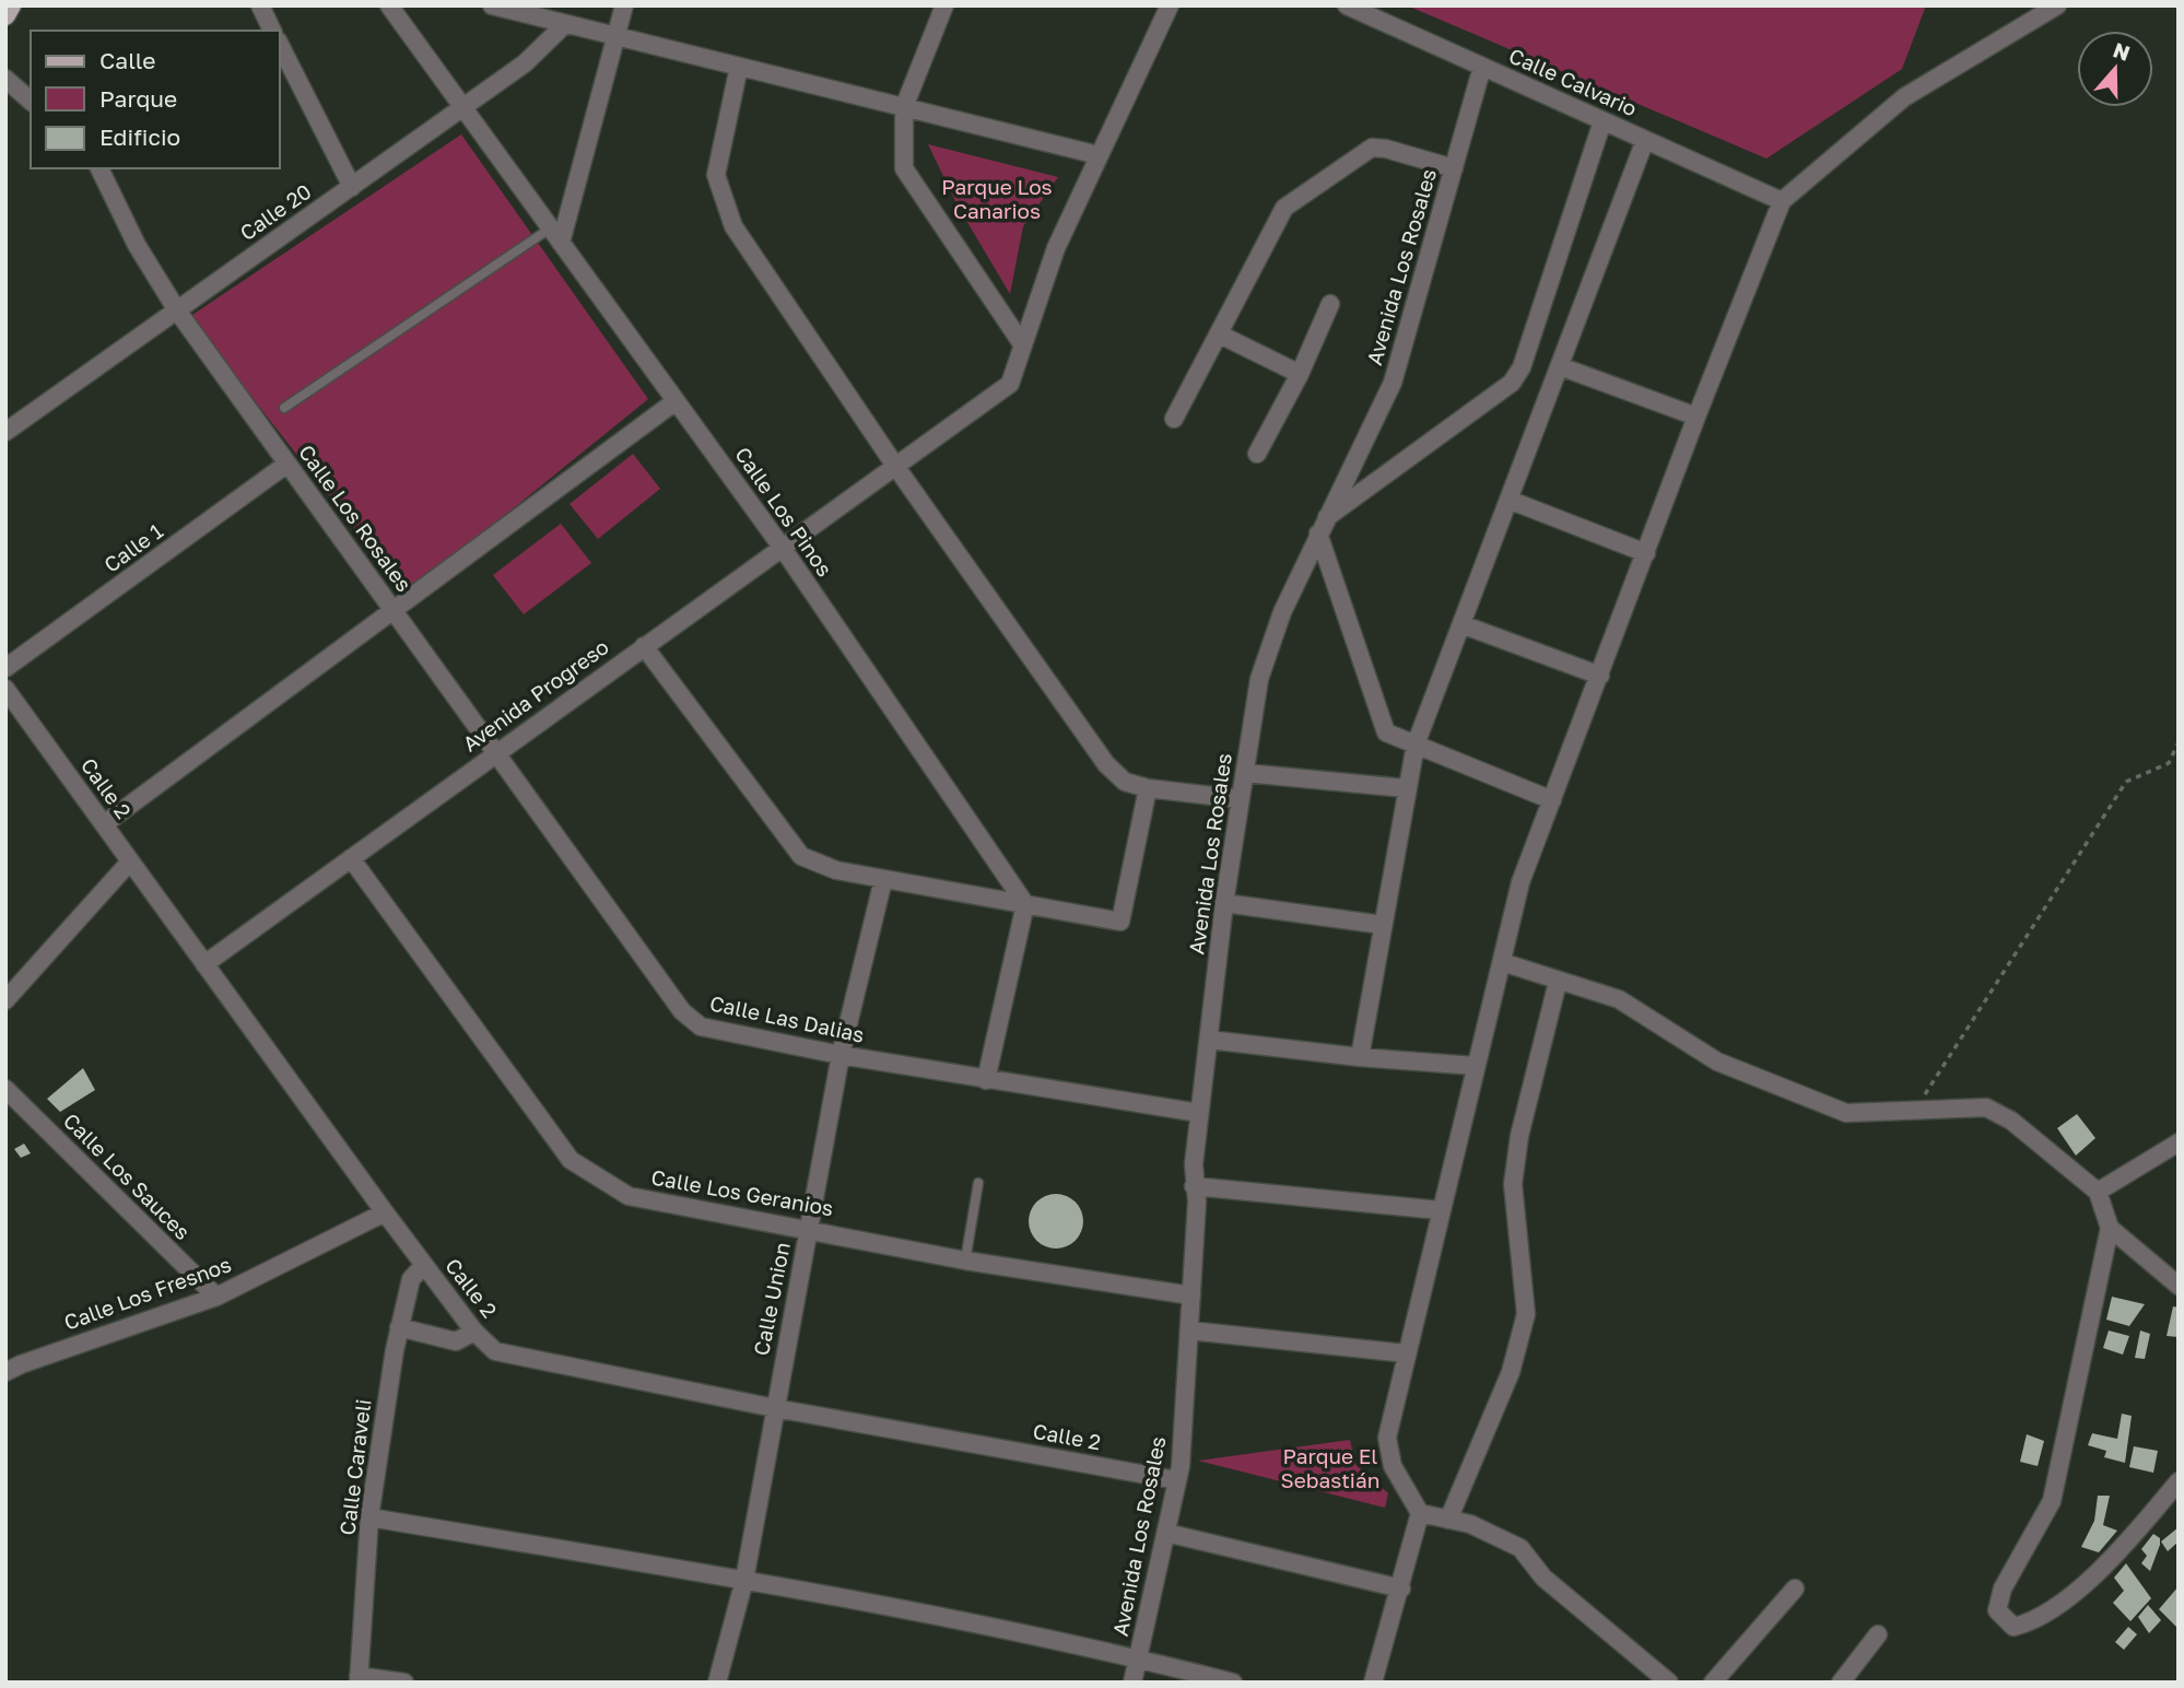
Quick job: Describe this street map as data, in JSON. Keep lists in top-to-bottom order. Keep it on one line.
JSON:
{"streets":{"street":["Calle Calvario","Calle 20","Avenida Los Rosales","Calle Los Pinos","Calle Los Rosales","Calle 1","Avenida Progreso","Calle 2","Calle Las Dalias","Calle Los Sauces","Calle Los Geranios","Calle Los Fresnos","Calle Union","Calle Caraveli"]},"crossings":[["Calle Calvario","Avenida Los Rosales"],["Calle 20","Calle Los Pinos"],["Calle 20","Calle Los Rosales"],["Avenida Los Rosales","Calle 2"],["Avenida Los Rosales","Calle Las Dalias"],["Avenida Los Rosales","Calle Los Geranios"],["Calle Los Pinos","Avenida Progreso"],["Calle Los Rosales","Calle 1"],["Calle Los Rosales","Avenida Progreso"],["Calle Los Rosales","Calle Las Dalias"],["Avenida Progreso","Calle 2"],["Avenida Progreso","Calle Las Dalias"],["Avenida Progreso","Calle Los Geranios"],["Calle 2","Calle Los Fresnos"],["Calle 2","Calle Union"],["Calle 2","Calle Caraveli"],["Calle Las Dalias","Calle Union"],["Calle Los Sauces","Calle Los Fresnos"],["Calle Los Geranios","Calle Union"]],"parks":["Parque Los Canarios","Parque El Sebastián"],"legend":["Calle","Parque","Edificio"],"north":"top"}
